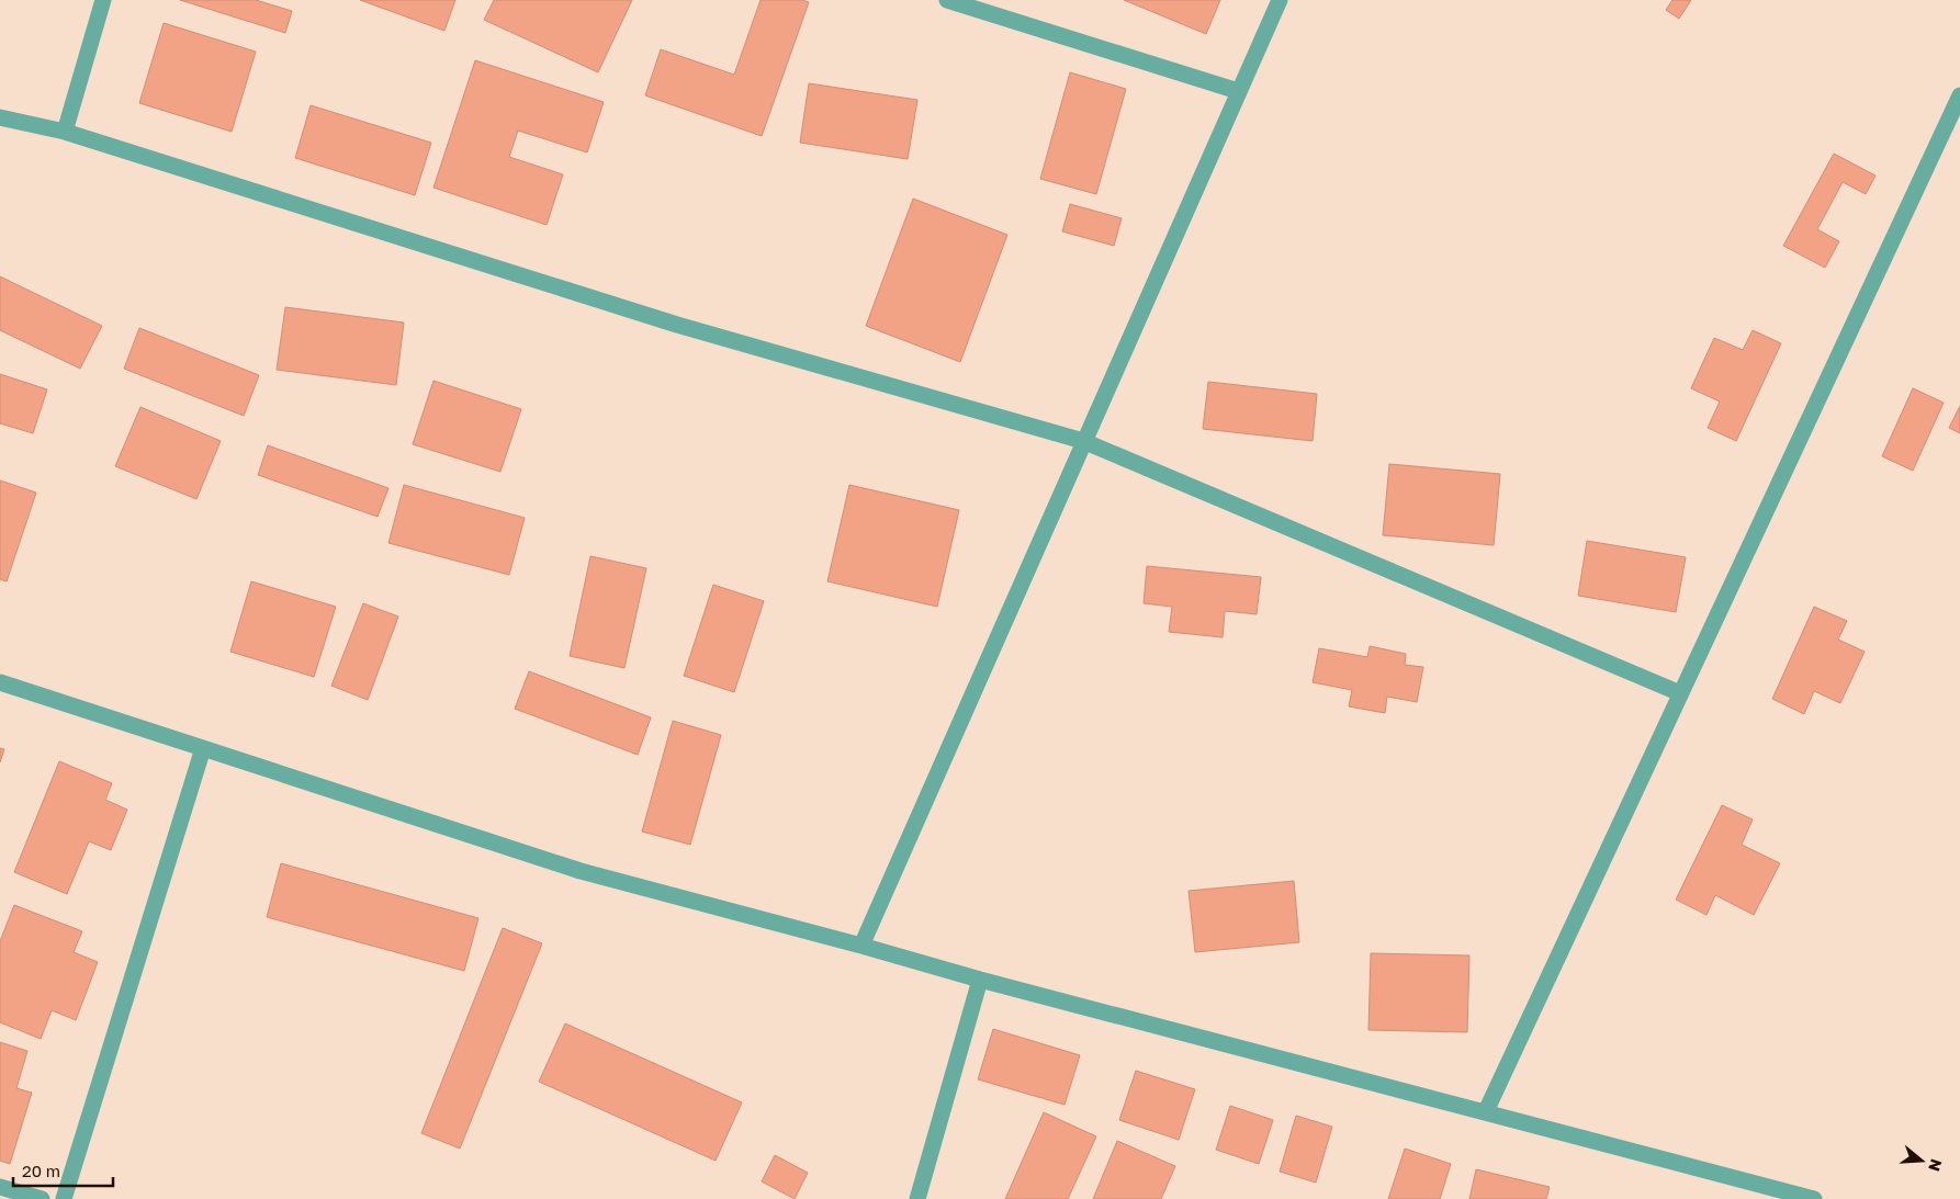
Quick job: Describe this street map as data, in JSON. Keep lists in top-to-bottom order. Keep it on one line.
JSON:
{"scale_bar":"20 m","north":"right"}
